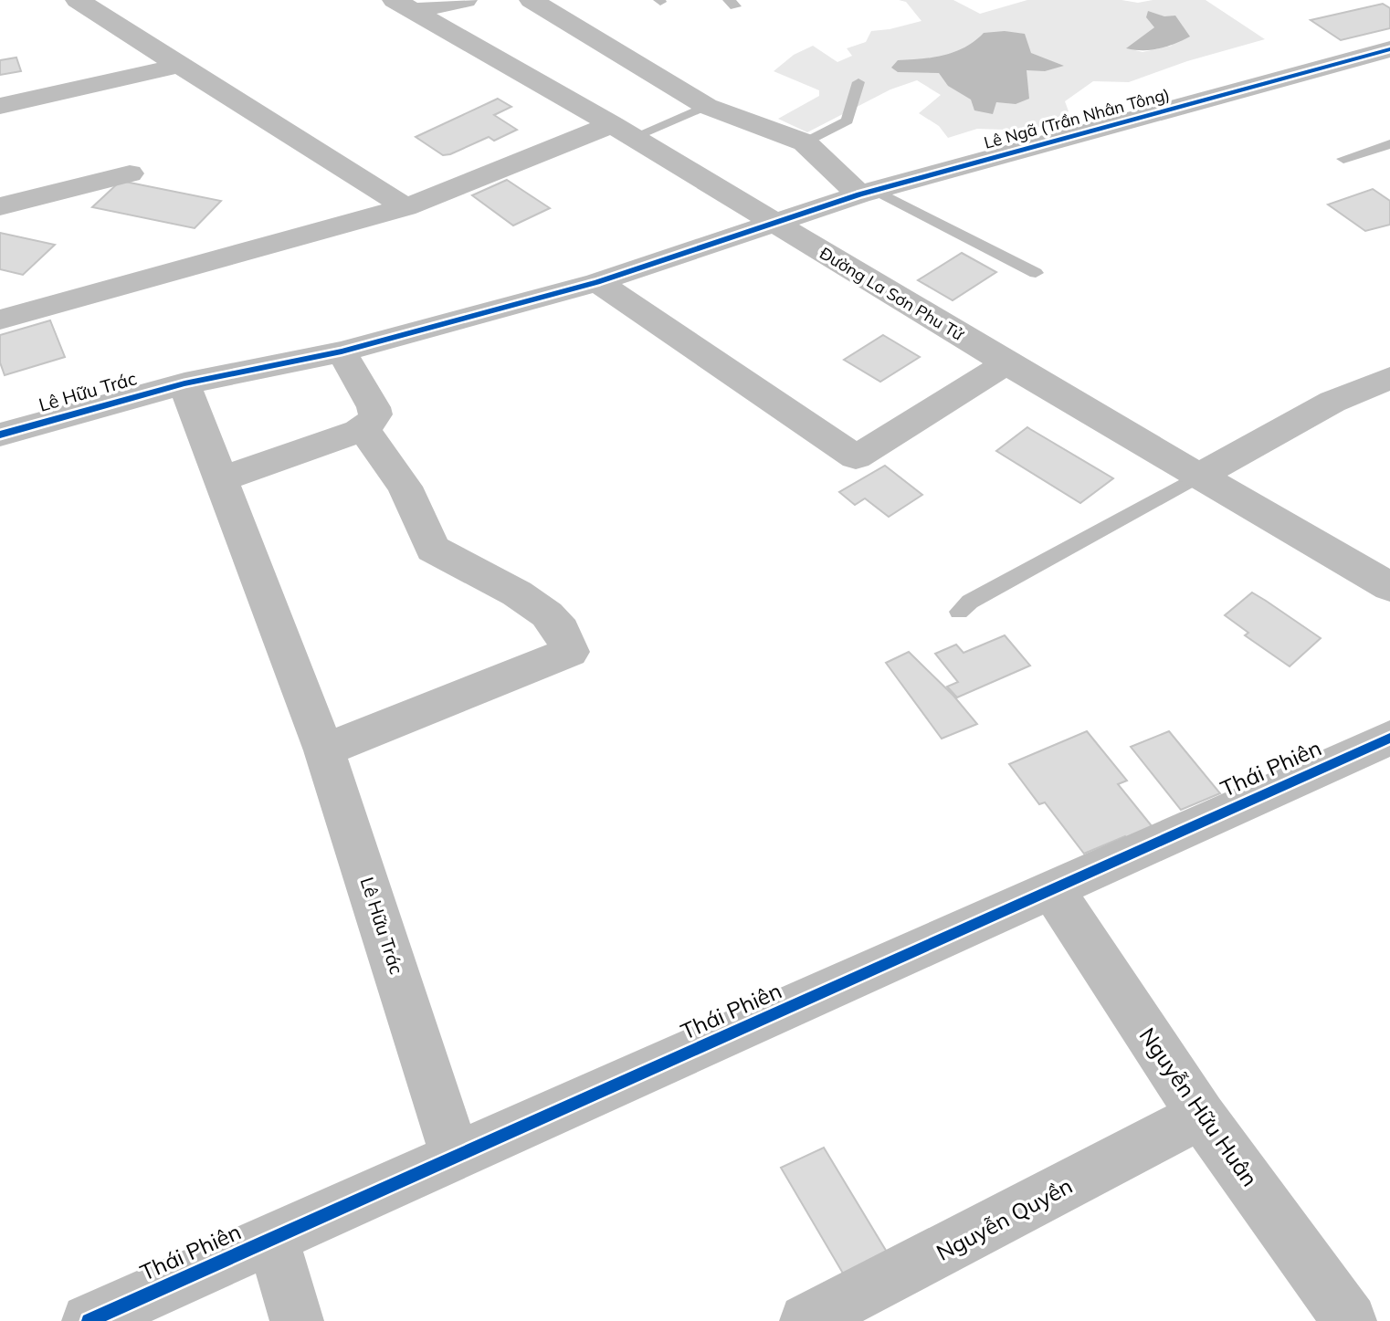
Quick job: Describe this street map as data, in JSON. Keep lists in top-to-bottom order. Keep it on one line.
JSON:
{"streets":{"street":["Lê Ngã (Trần Nhân Tông)","Đường La Sơn Phu Tử","Lê Hữu Trác","Thái Phiên","Nguyễn Hữu Huân","Nguyễn Quyền"]},"crossings":[["Lê Ngã (Trần Nhân Tông)","Đường La Sơn Phu Tử"],["Lê Ngã (Trần Nhân Tông)","Lê Hữu Trác"],["Lê Hữu Trác","Thái Phiên"],["Thái Phiên","Nguyễn Hữu Huân"],["Nguyễn Hữu Huân","Nguyễn Quyền"]]}
